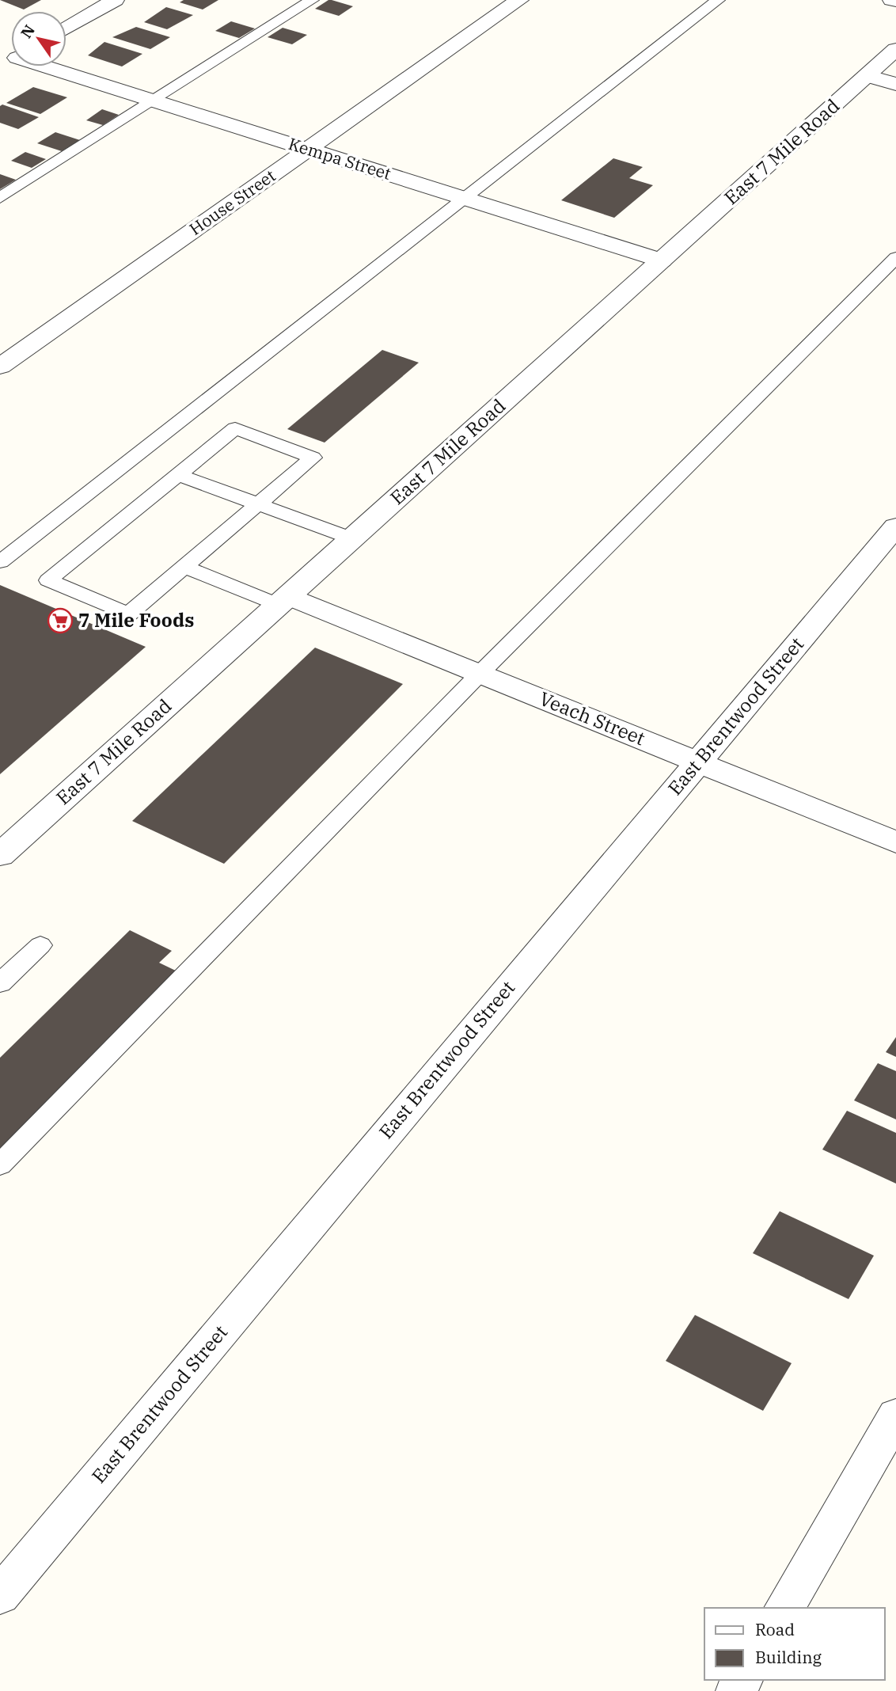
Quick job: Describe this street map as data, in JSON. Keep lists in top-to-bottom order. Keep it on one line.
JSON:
{"streets":{"street":["East 7 Mile Road","Kempa Street","House Street","East Brentwood Street","Veach Street"]},"crossings":[["East 7 Mile Road","Kempa Street"],["East 7 Mile Road","Veach Street"],["Kempa Street","House Street"],["East Brentwood Street","Veach Street"]],"places":{"supermarket":["7 Mile Foods"]},"legend":["Road","Building"],"north":"top left"}
